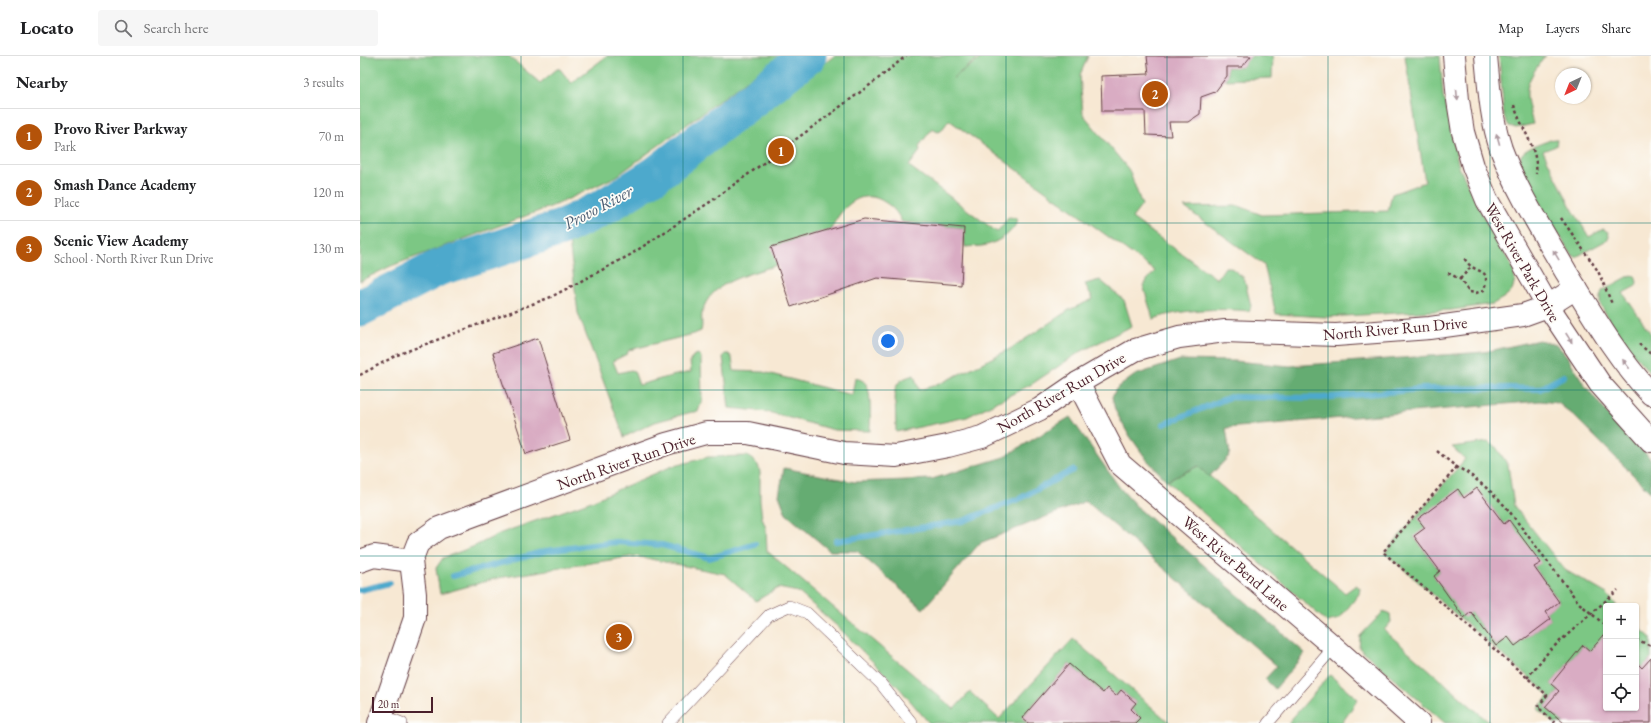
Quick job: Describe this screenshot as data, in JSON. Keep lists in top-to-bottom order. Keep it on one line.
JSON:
{"streets":{"street":["West River Park Drive","North River Run Drive","West River Bend Lane"]},"crossings":[["West River Park Drive","North River Run Drive"],["North River Run Drive","West River Bend Lane"]],"water":["Provo River"],"scale_bar":"20 m","north":"bottom left","page":{"header":"Locato","search":"Search here","nav":["Map","Layers","Share"],"heading":["Nearby","3 results"],"pins":["2","1","3"],"list":[{"mark":"1","name":"Provo River Parkway","note":"Park","value":"70 m"},{"mark":"2","name":"Smash Dance Academy","note":"Place","value":"120 m"},{"mark":"3","name":"Scenic View Academy","note":"School · North River Run Drive","value":"130 m"}],"map_buttons":["+","−"],"scale":"20 m"}}
